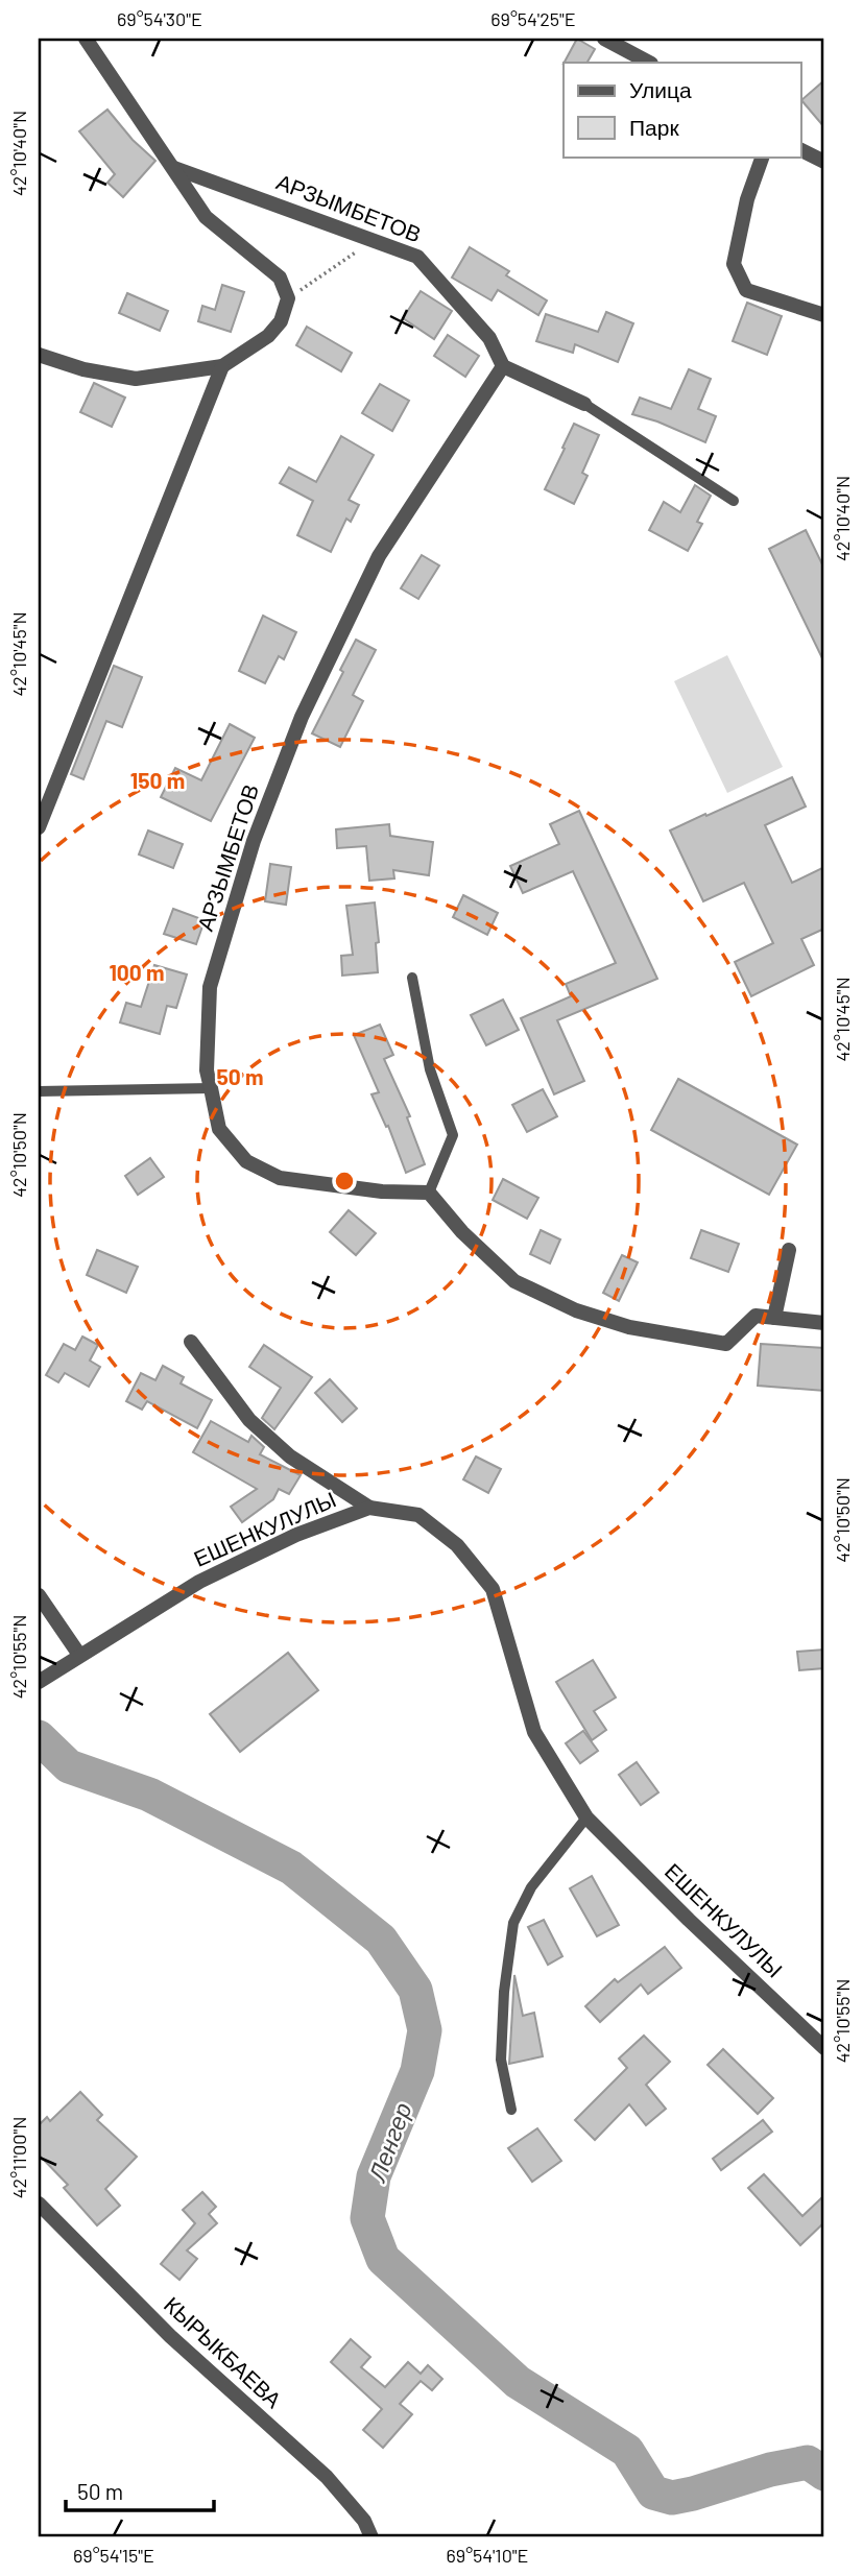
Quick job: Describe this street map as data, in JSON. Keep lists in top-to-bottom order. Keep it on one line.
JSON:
{"streets":{"street":["АРЗЫМБЕТОВ","ЕШЕНКУЛУЛЫ","КЫРЫКБАЕВА"]},"water":["Ленгер"],"legend":["Улица","Парк"],"scale_bar":"50 m","coordinates":["69°54'30\"E","69°54'25\"E","42°10'40\"N","42°10'45\"N","42°10'50\"N","42°10'55\"N","42°11'00\"N","69°54'15\"E","69°54'10\"E"],"rings":["150 m","100 m","50 m"]}
